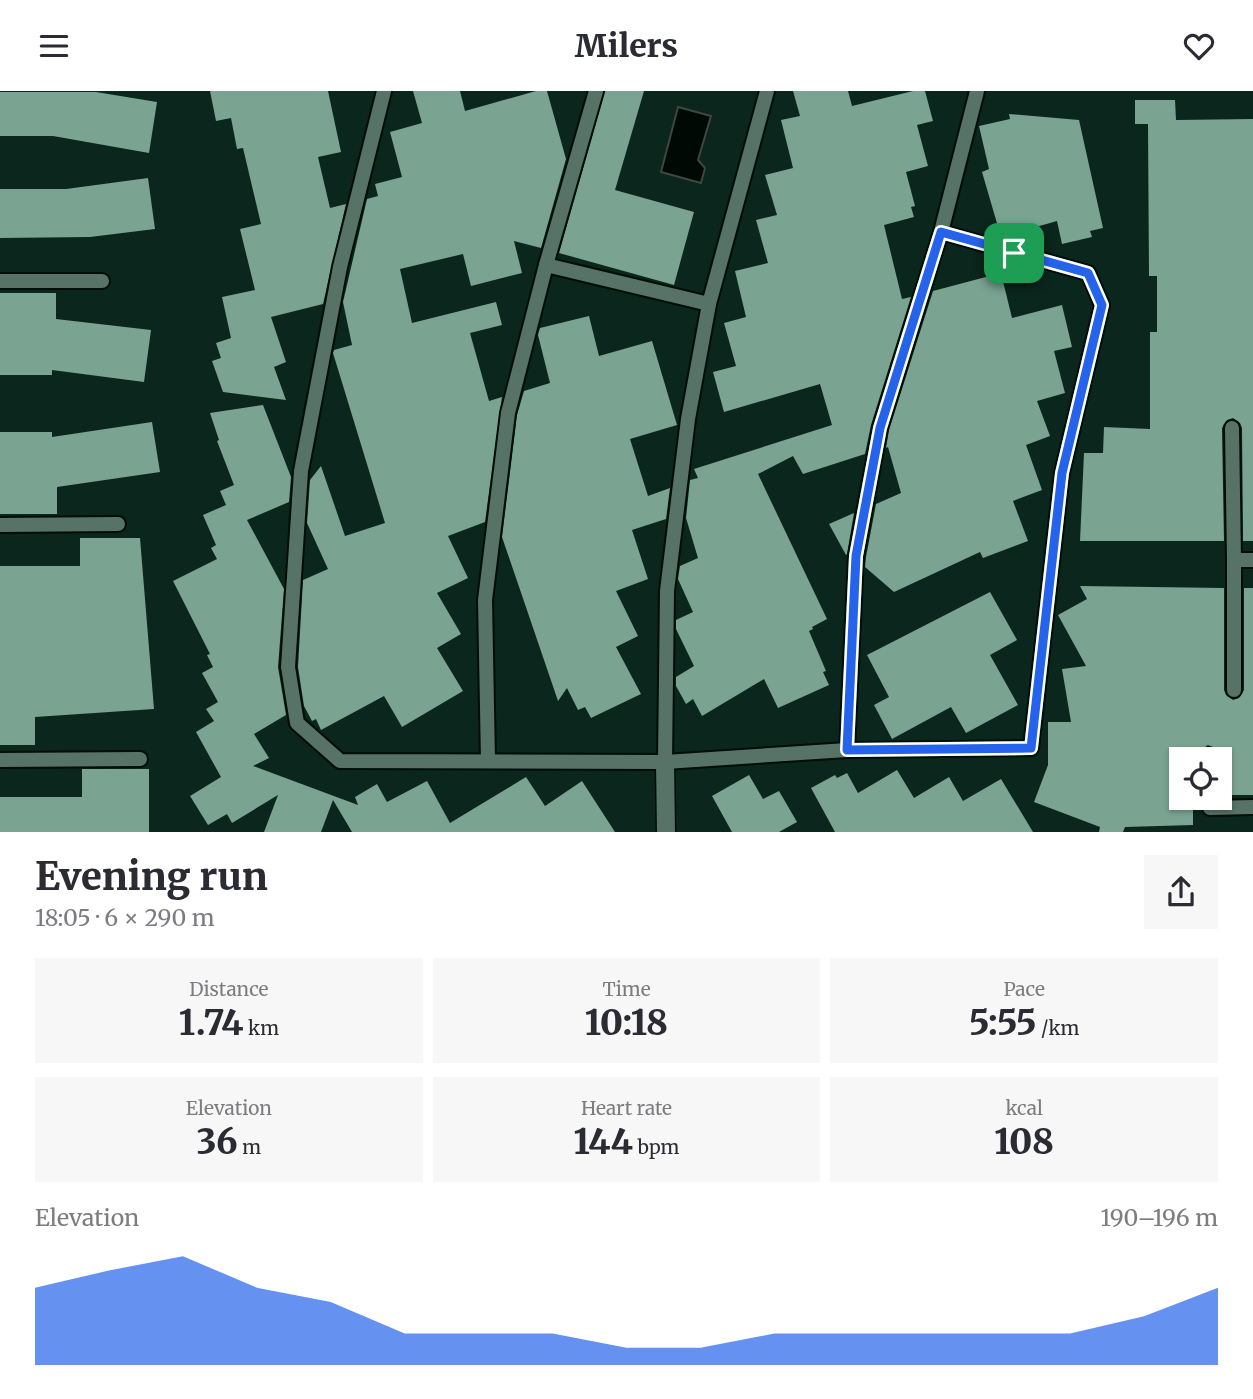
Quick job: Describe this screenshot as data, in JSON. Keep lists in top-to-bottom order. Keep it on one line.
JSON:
{"page":{"header":"Milers","heading":["Evening run","18:05 · 6 × 290 m"],"stats":[["Distance","1.74 km"],["Time","10:18"],["Pace","5:55 /km"],["Elevation","36 m"],["Heart rate","144 bpm"],["kcal","108"]],"chart":["Elevation","190–196 m"]}}
